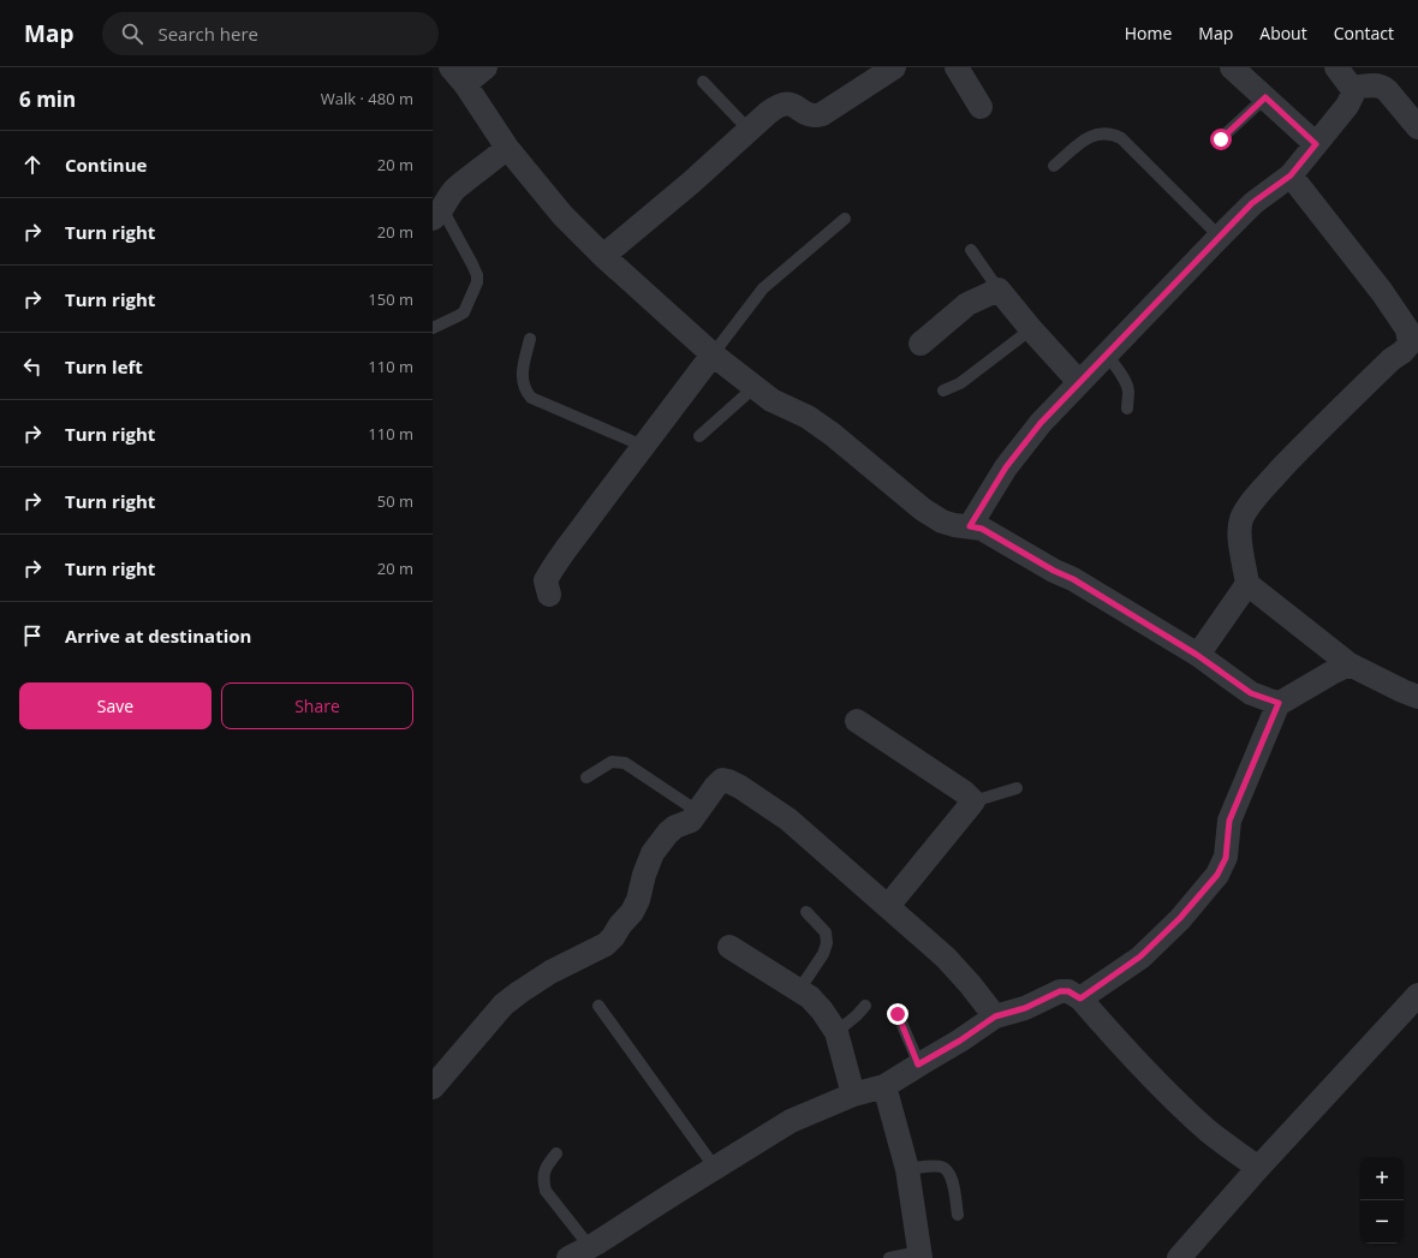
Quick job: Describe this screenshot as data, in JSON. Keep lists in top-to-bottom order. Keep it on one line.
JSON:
{"page":{"header":"Map","search":"Search here","nav":["Home","Map","About","Contact"],"heading":["6 min","Walk · 480 m"],"list":[["Continue","20 m"],["Turn right","20 m"],["Turn right","150 m"],["Turn left","110 m"],["Turn right","110 m"],["Turn right","50 m"],["Turn right","20 m"],"Arrive at destination"],"buttons":["Save","Share"],"map_buttons":["+","−"]}}
